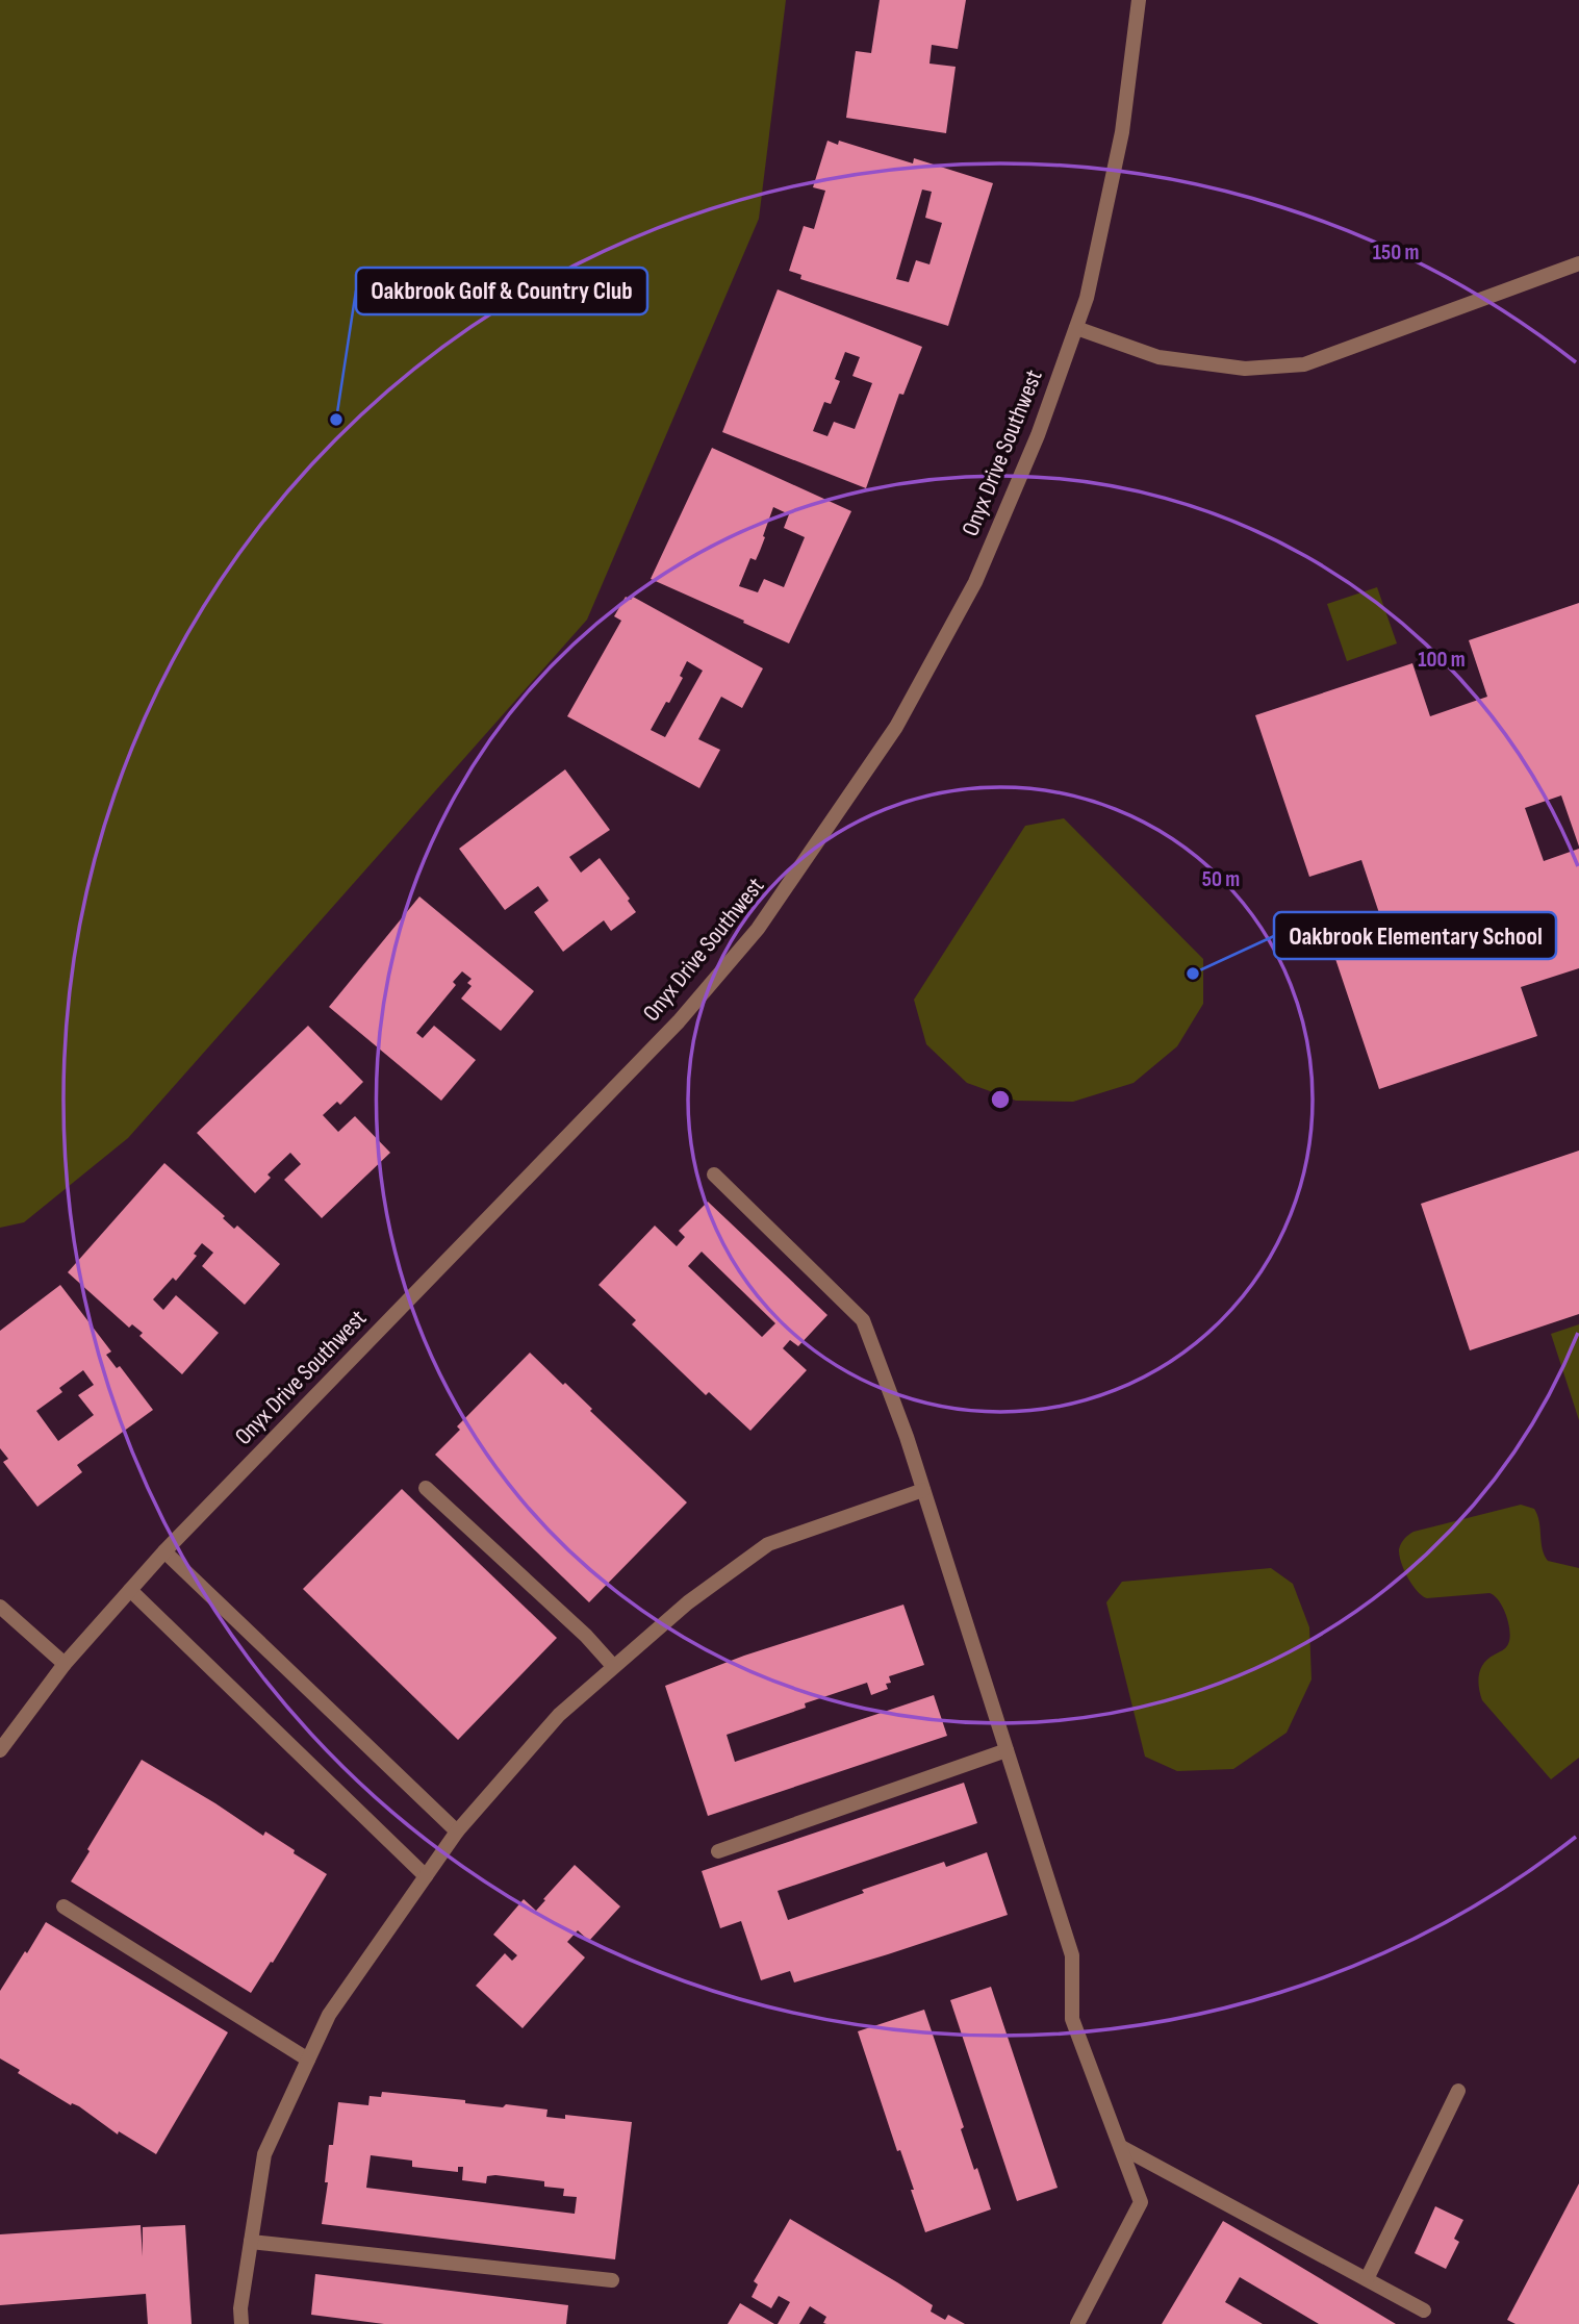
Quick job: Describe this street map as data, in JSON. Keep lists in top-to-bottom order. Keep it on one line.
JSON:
{"streets":{"street":["Onyx Drive Southwest"]},"places":["Oakbrook Golf & Country Club","Oakbrook Elementary School"],"rings":["150 m","100 m","50 m"]}
